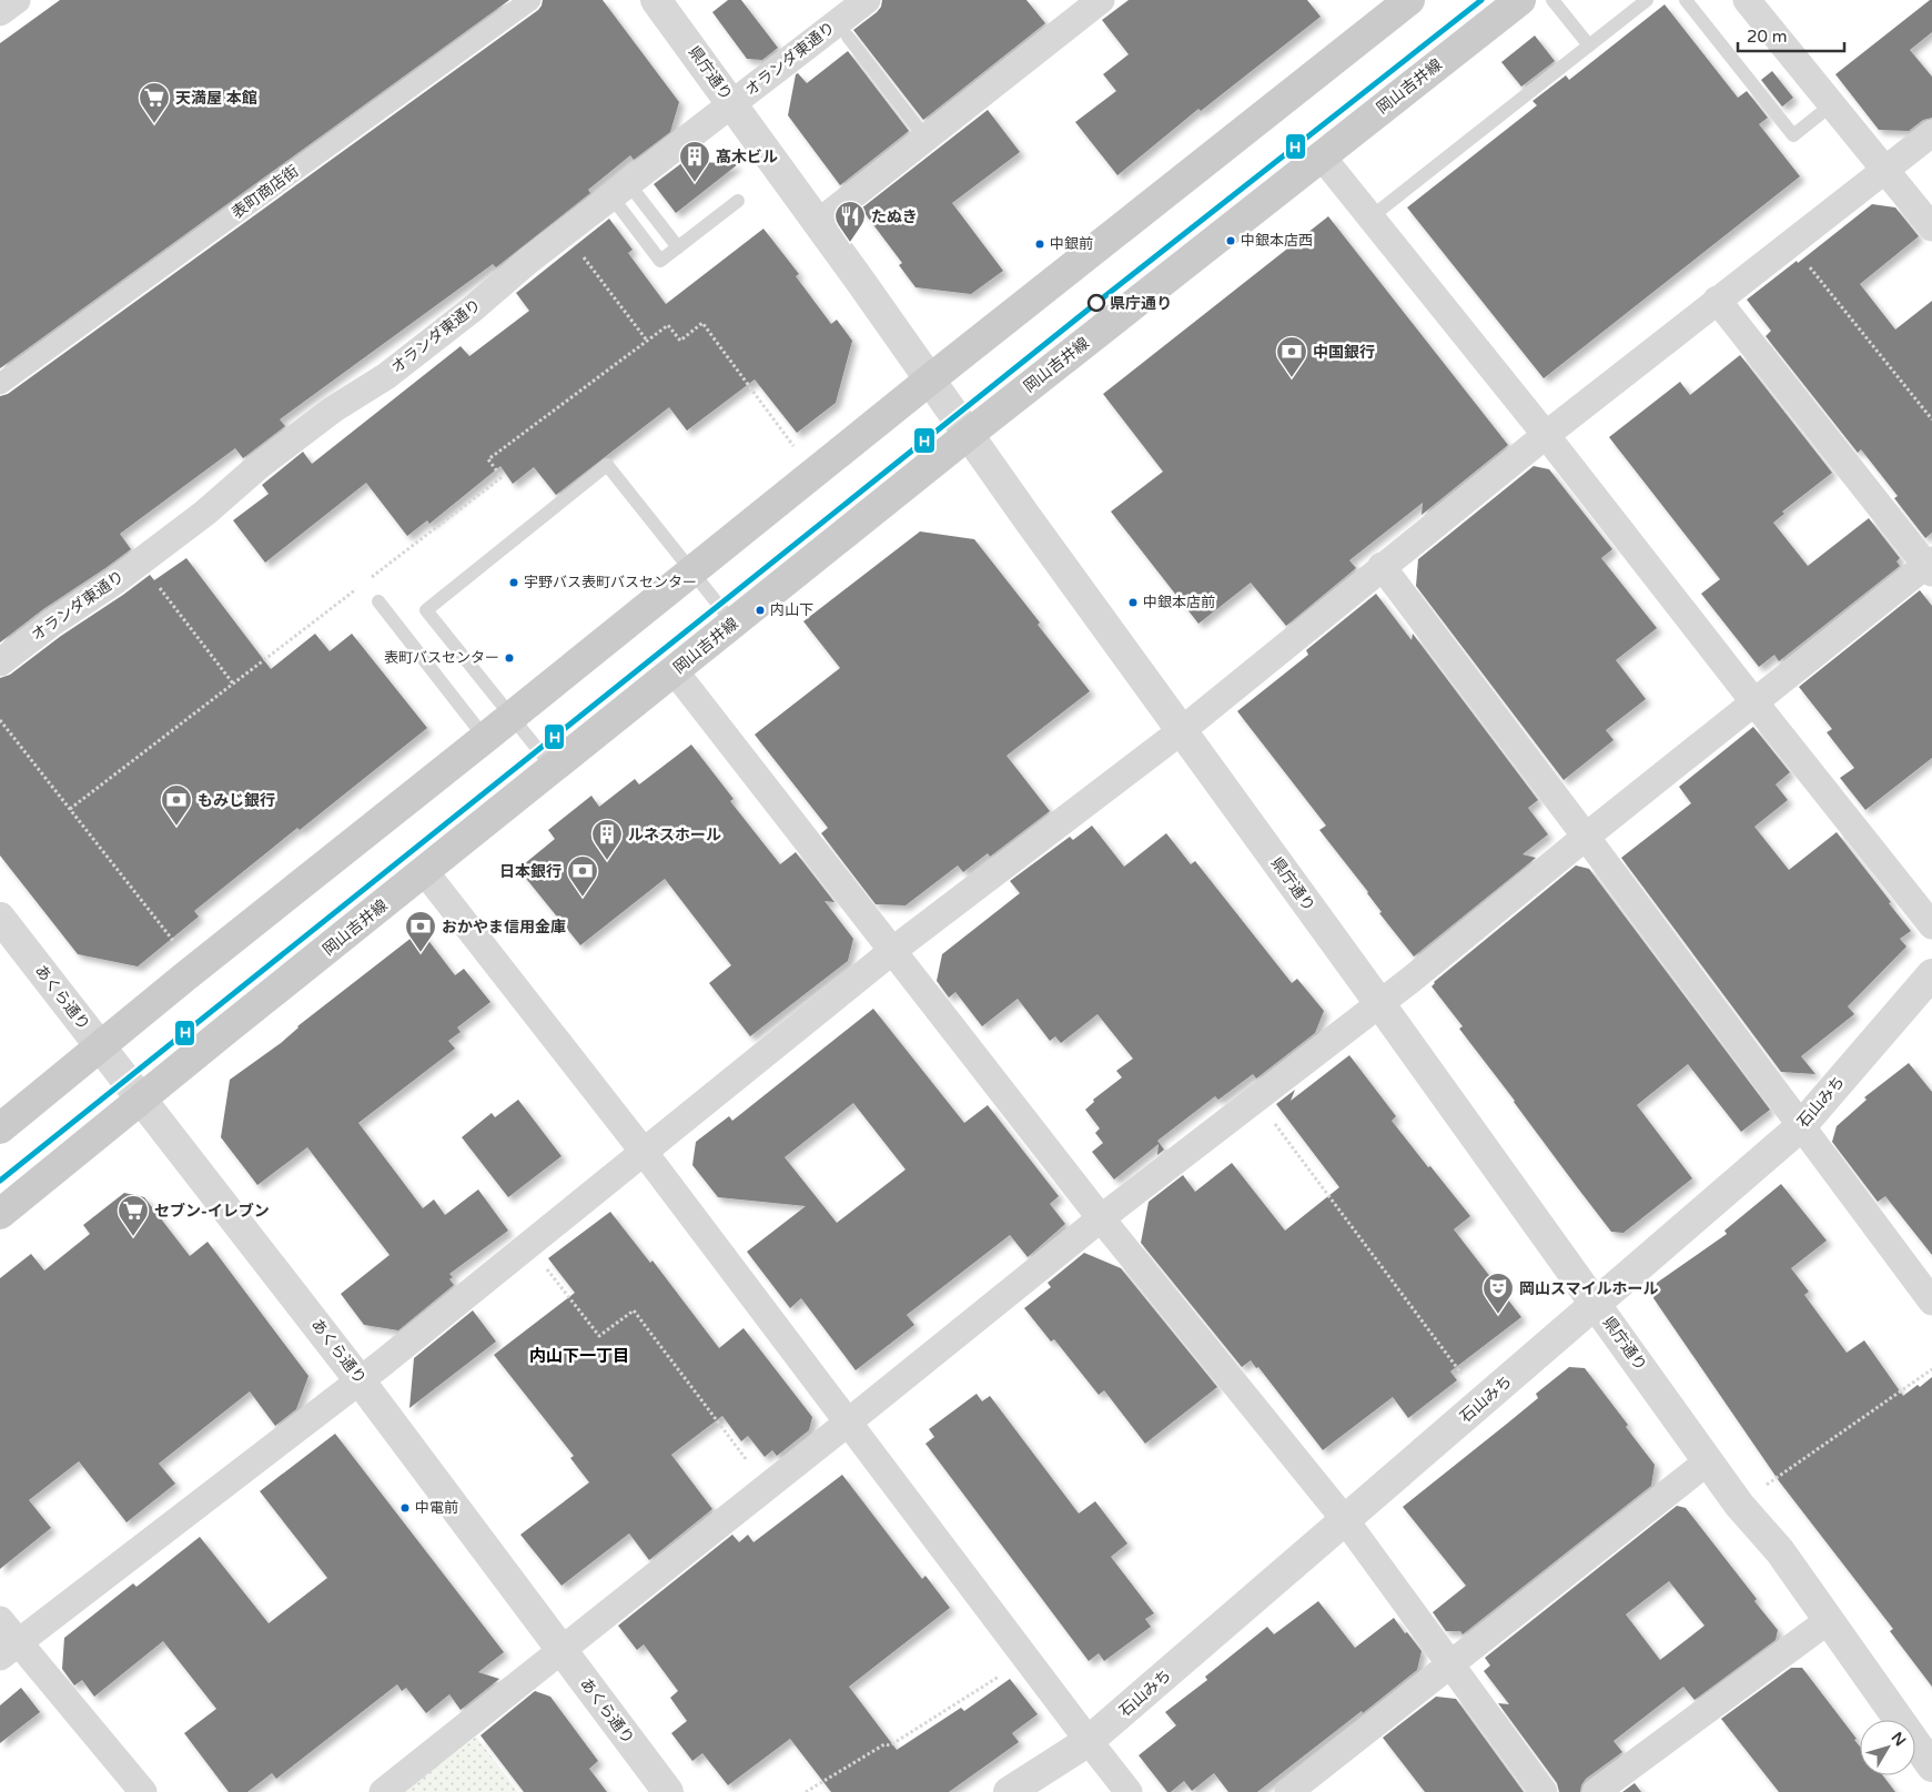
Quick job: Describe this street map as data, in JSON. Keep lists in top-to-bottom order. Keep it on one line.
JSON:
{"streets":{"main road":["岡山吉井線"],"street":["オランダ東通り","県庁通り","表町商店街","あくら通り","石山みち"]},"crossings":[["オランダ東通り","県庁通り"],["県庁通り","岡山吉井線"],["県庁通り","石山みち"],["岡山吉井線","あくら通り"]],"districts":["内山下一丁目"],"places":{"supermarket":["天満屋 本館","セブン-イレブン"],"building":["髙木ビル","ルネスホール"],"other":["中銀本店西","中銀前","県庁通り","宇野バス表町バスセンター","中銀本店前","内山下","表町バスセンター","中電前"],"restaurant":["たぬき"],"bank":["中国銀行","もみじ銀行","日本銀行","おかやま信用金庫"],"theatre":["岡山スマイルホール"]},"lines":["transit line H"],"scale_bar":"20 m","north":"top right"}
